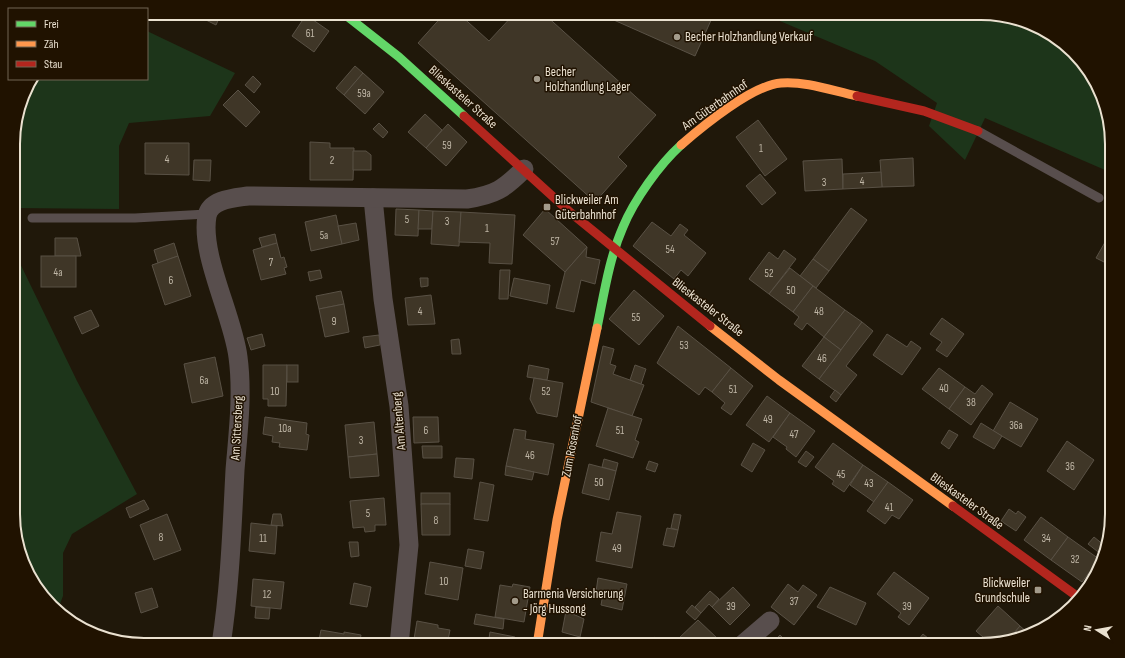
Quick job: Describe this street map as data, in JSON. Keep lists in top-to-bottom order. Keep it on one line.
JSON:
{"streets":{"street":["Blieskasteler Straße","Am Güterbahnhof","Am Altenberg","Am Sittersberg","Zum Rosenhof"]},"crossings":[["Blieskasteler Straße","Am Güterbahnhof"],["Blieskasteler Straße","Zum Rosenhof"],["Am Güterbahnhof","Zum Rosenhof"]],"places":{"other":["Becher Holzhandlung Verkauf","Becher Holzhandlung Lager","Barmenia Versicherung - Jörg Hussong"],"transit":["Blickweiler Am Güterbahnhof","Blickweiler Grundschule"]},"house_numbers":["61","59a","59","1","4","2","4","3","5","3","1","5a","57","54","7","4a","52","6","50","4","48","55","9","53","46","6a","40","51","10","52","38","49","36a","10a","6","51","47","3","46","36","45","50","43","41","5","8","8","11","34","49","32","10","12","37","39","39"],"legend":["Frei","Zäh","Stau"],"north":"left"}
